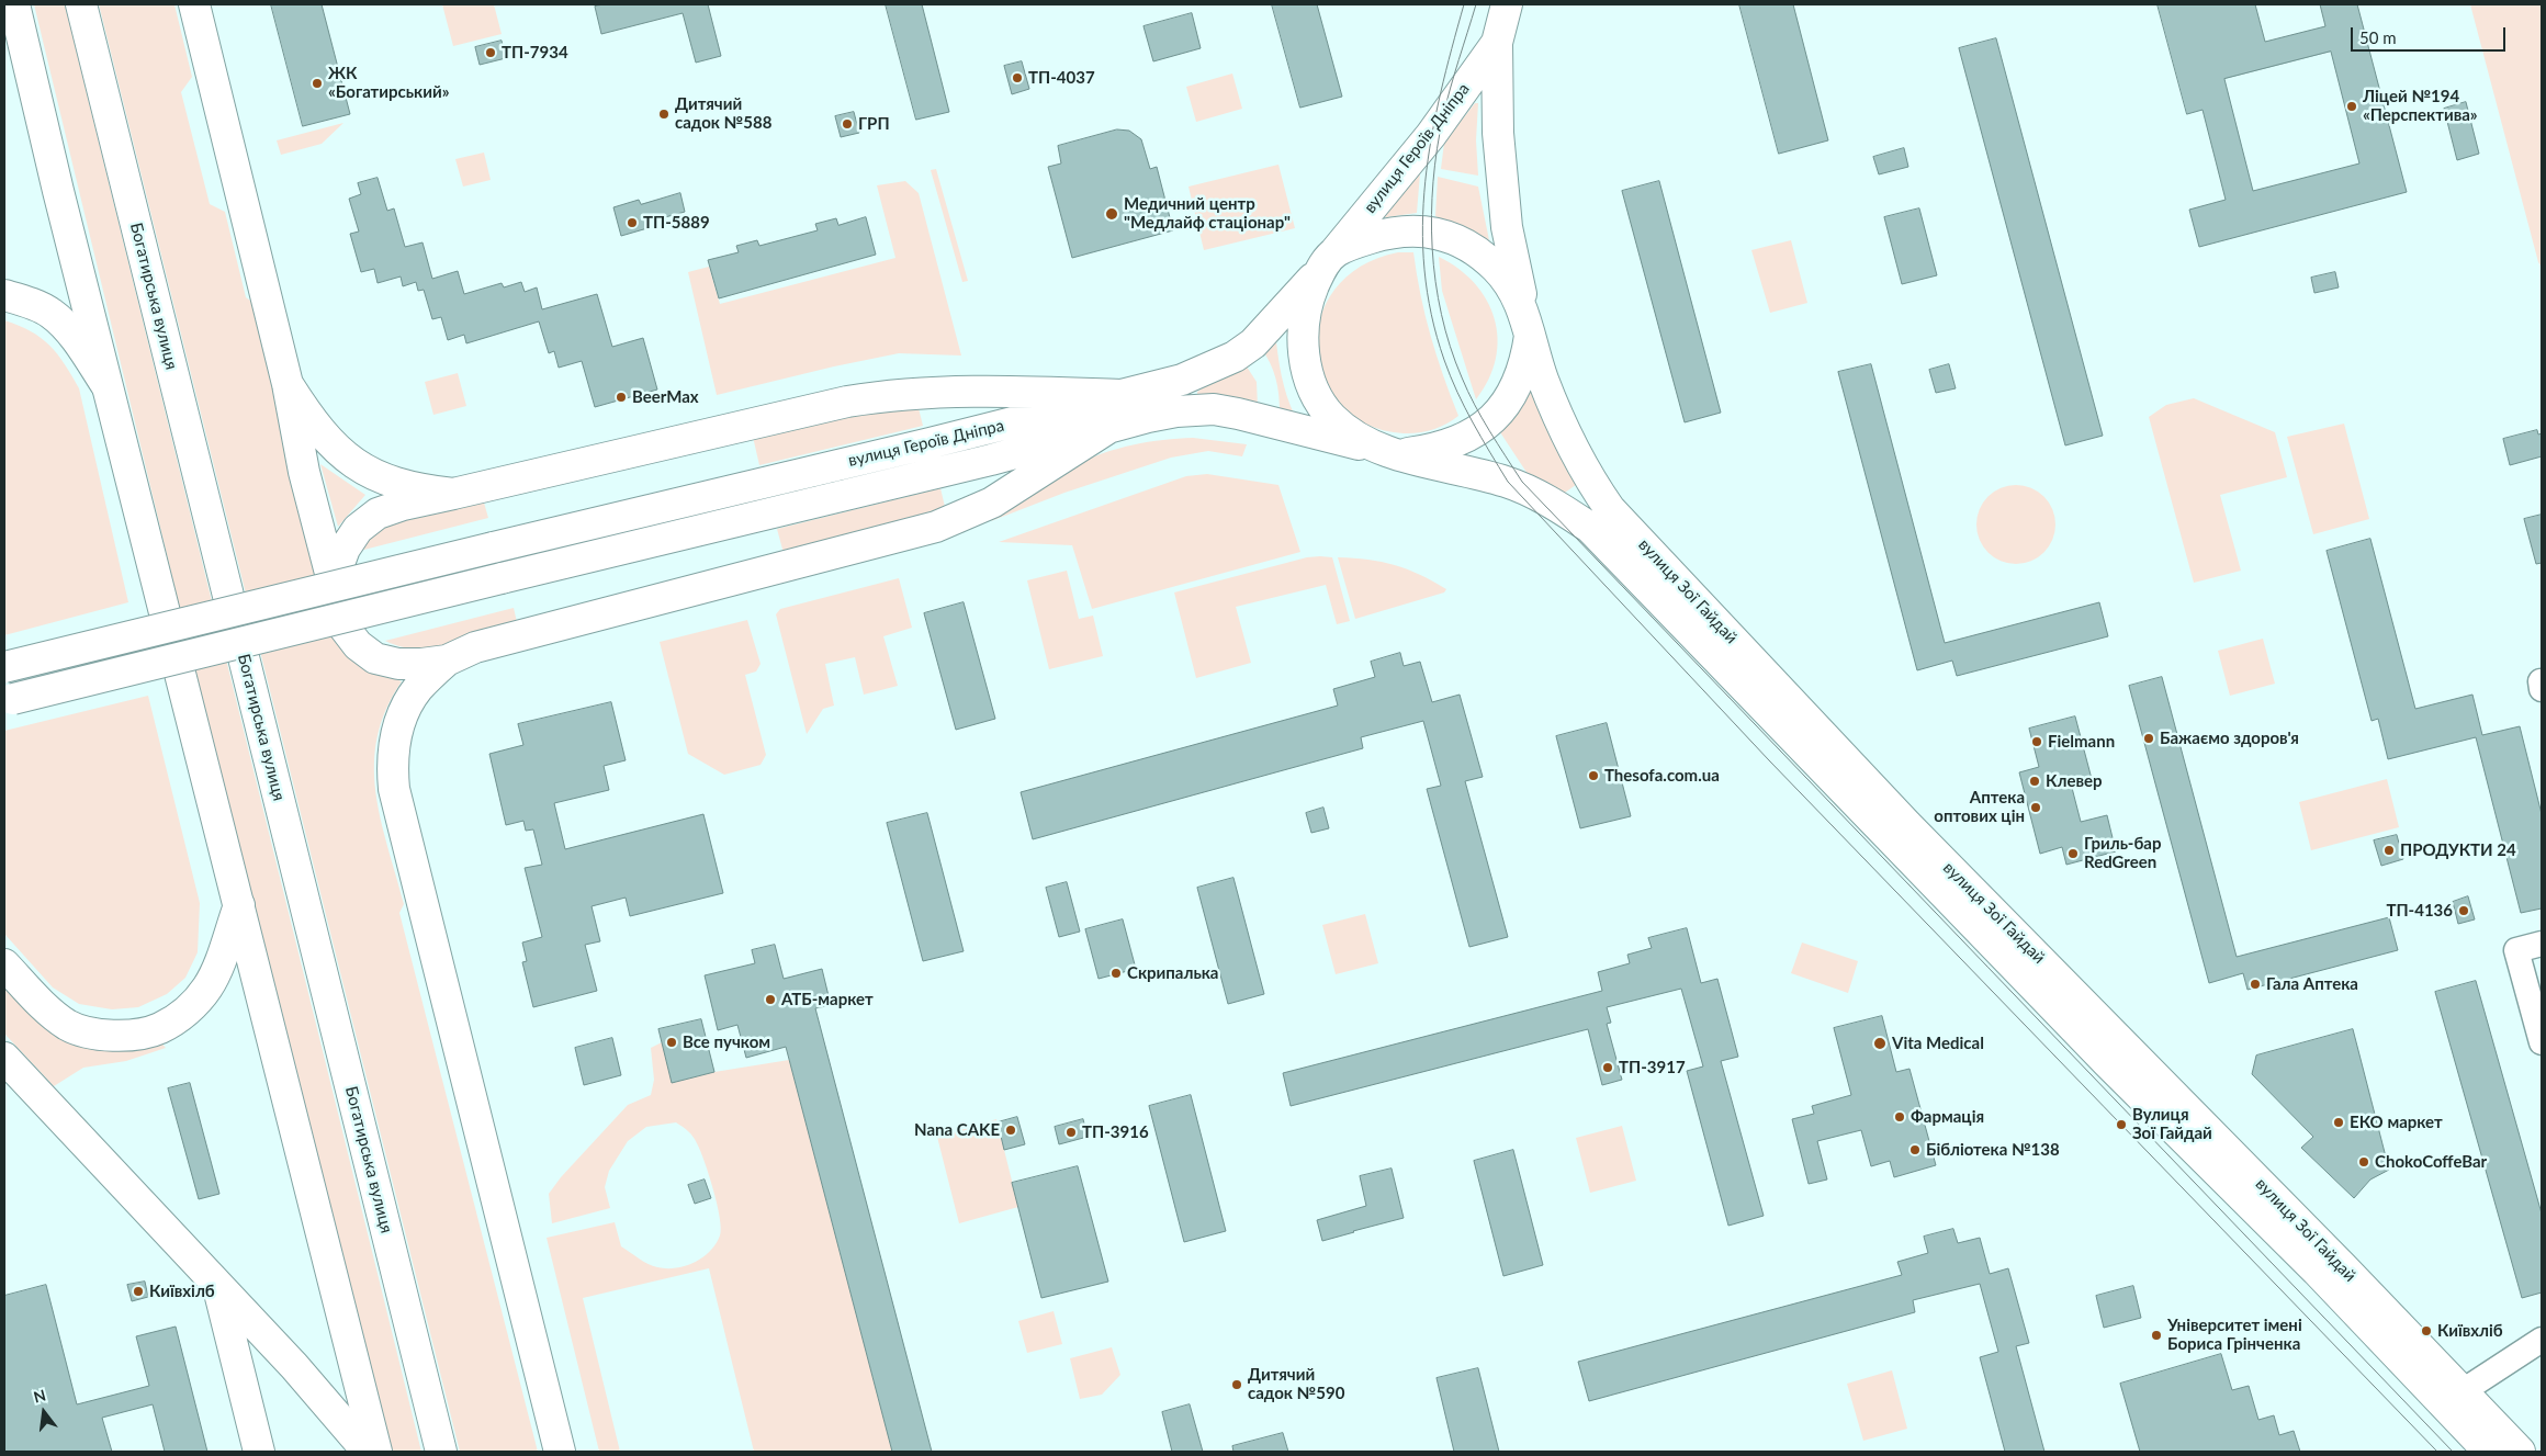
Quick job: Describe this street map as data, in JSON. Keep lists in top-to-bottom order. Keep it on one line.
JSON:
{"streets":{"main road":["вулиця Героїв Дніпра","Богатирська вулиця","вулиця Зої Гайдай"]},"crossings":[["вулиця Героїв Дніпра","вулиця Зої Гайдай"]],"places":["ТП-7934","ТП-4037","ЖК «Богатирський»","Ліцей №194 «Перспектива»","Дитячий садок №588","ГРП","Медичний центр \"Медлайф стаціонар\"","ТП-5889","BeerMax","Бажаємо здоров'я","Fielmann","Thesofa.com.ua","Клевер","Аптека оптових цін","ПРОДУКТИ 24","Гриль-бар RedGreen","ТП-4136","Скрипалька","Гала Аптека","АТБ-маркет","Все пучком","Vita Medical","ТП-3917","Фармація","ЕКО маркет","Вулиця Зої Гайдай","Nana CAKE","ТП-3916","Бібліотека №138","ChokoCoffeBar","Київхілб","Київхліб","Університет імені Бориса Грінченка","Дитячий садок №590"],"scale_bar":"50 m","north":"top"}
